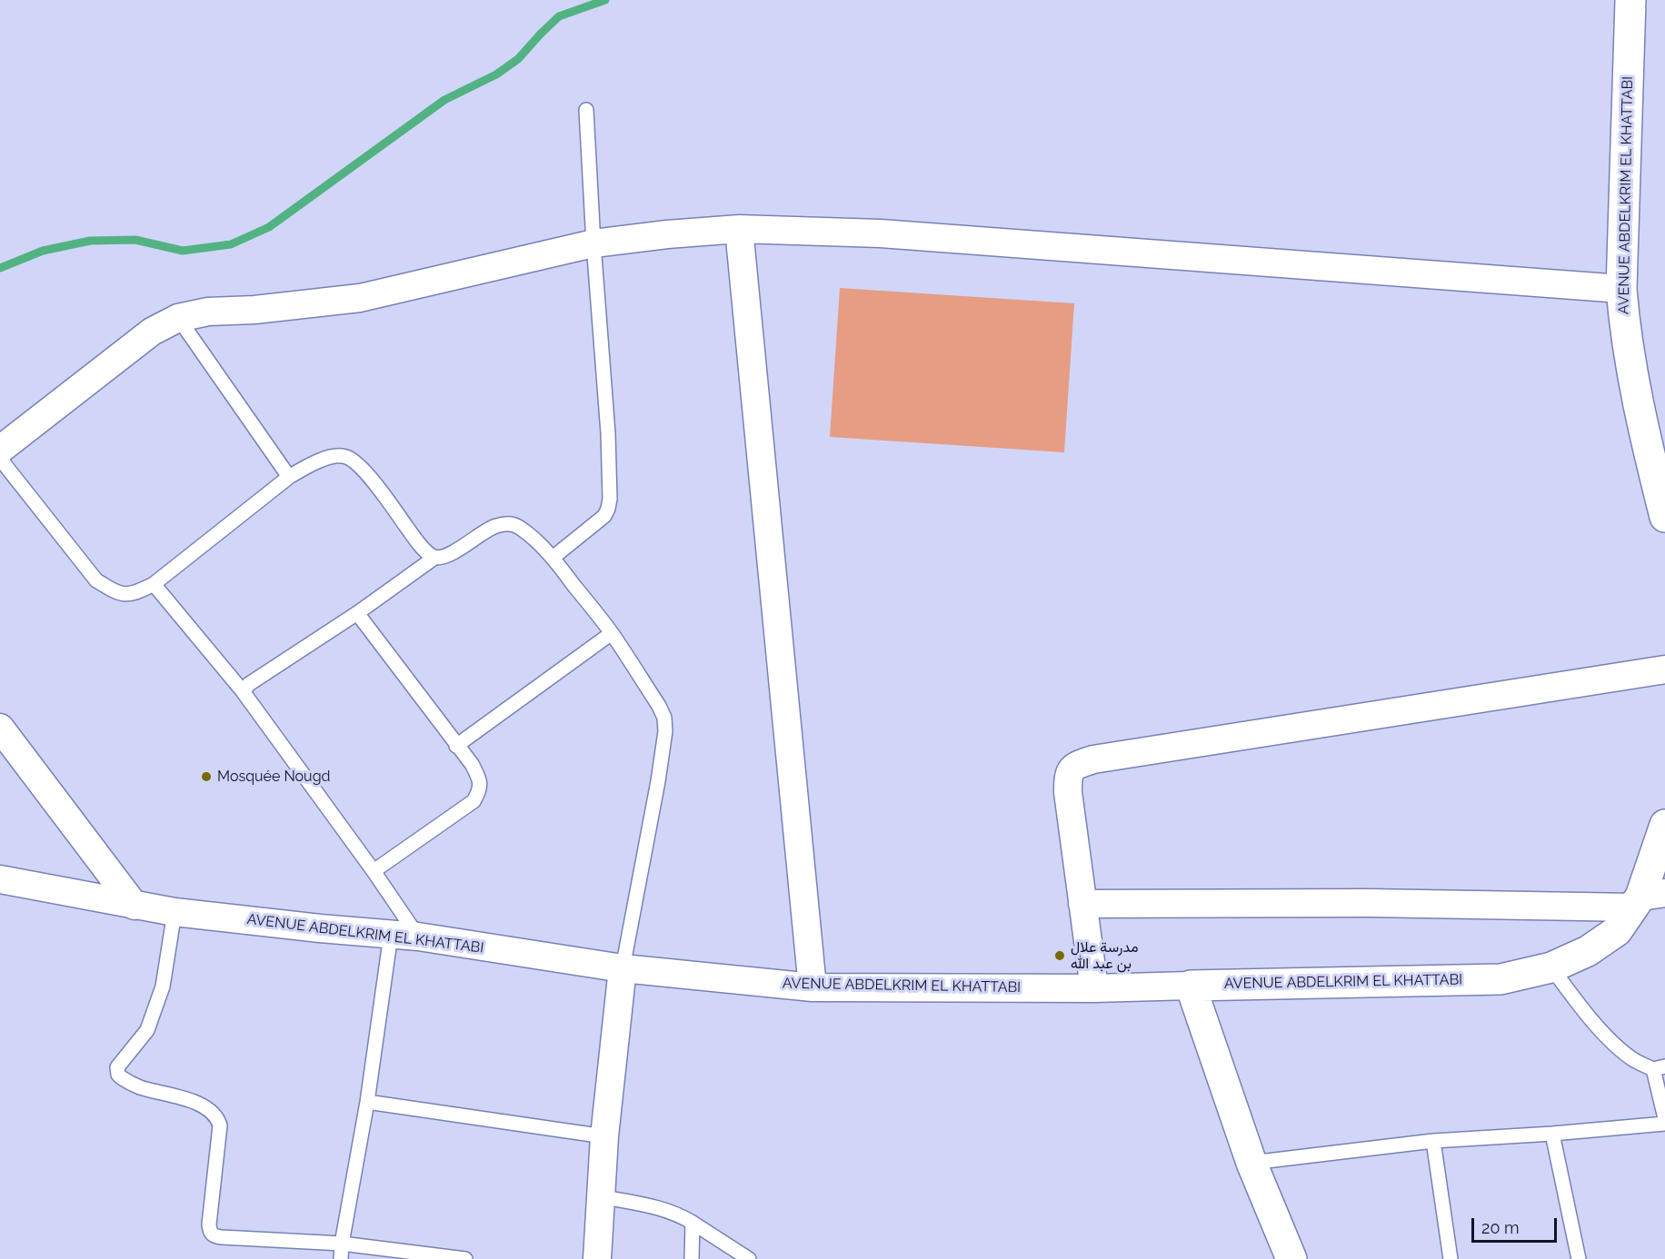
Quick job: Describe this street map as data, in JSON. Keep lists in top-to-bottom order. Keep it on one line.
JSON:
{"streets":{"street":["AVENUE ABDELKRIM EL KHATTABI"]},"places":["Mosquée Nougd","مدرسة علال بن عبد الله"],"scale_bar":"20 m"}
